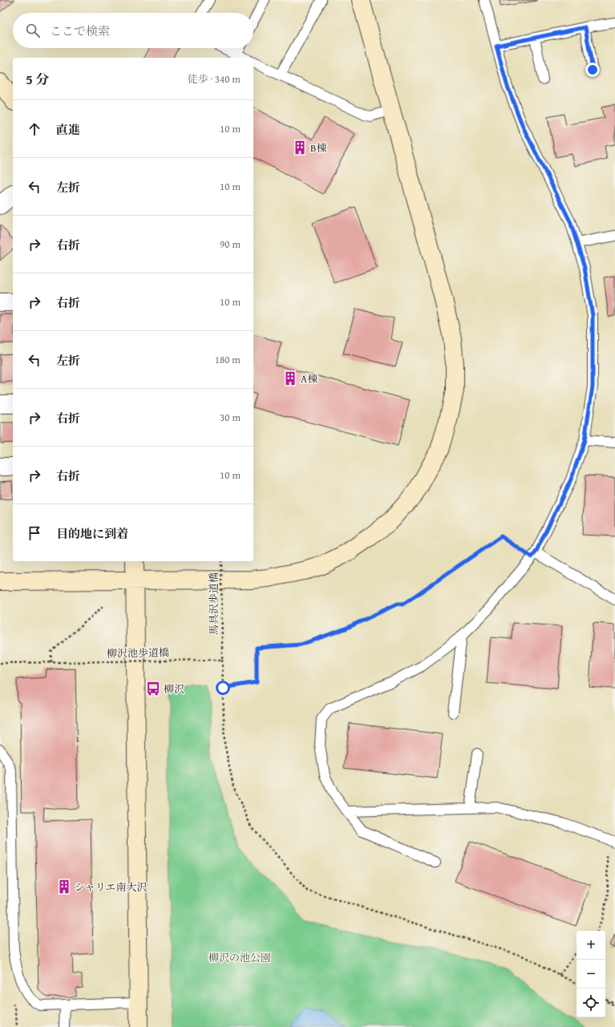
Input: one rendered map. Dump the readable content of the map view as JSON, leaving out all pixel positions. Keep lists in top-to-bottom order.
{
  "streets": {
    "path": ["馬具沢歩道橋", "柳沢池歩道橋"]
  },
  "crossings": [
    ["馬具沢歩道橋", "柳沢池歩道橋"]
  ],
  "parks": ["柳沢の池公園"],
  "places": {
    "building": ["B棟", "A棟", "シャリエ南大沢"],
    "bus stop": ["柳沢"]
  },
  "page": {
    "search": "ここで検索",
    "heading": ["5 分", "徒歩 · 340 m"],
    "list": [
      ["直進", "10 m"],
      ["左折", "10 m"],
      ["右折", "90 m"],
      ["右折", "10 m"],
      ["左折", "180 m"],
      ["右折", "30 m"],
      ["右折", "10 m"],
      "目的地に到着"
    ],
    "map_buttons": ["+", "−"]
  }
}
